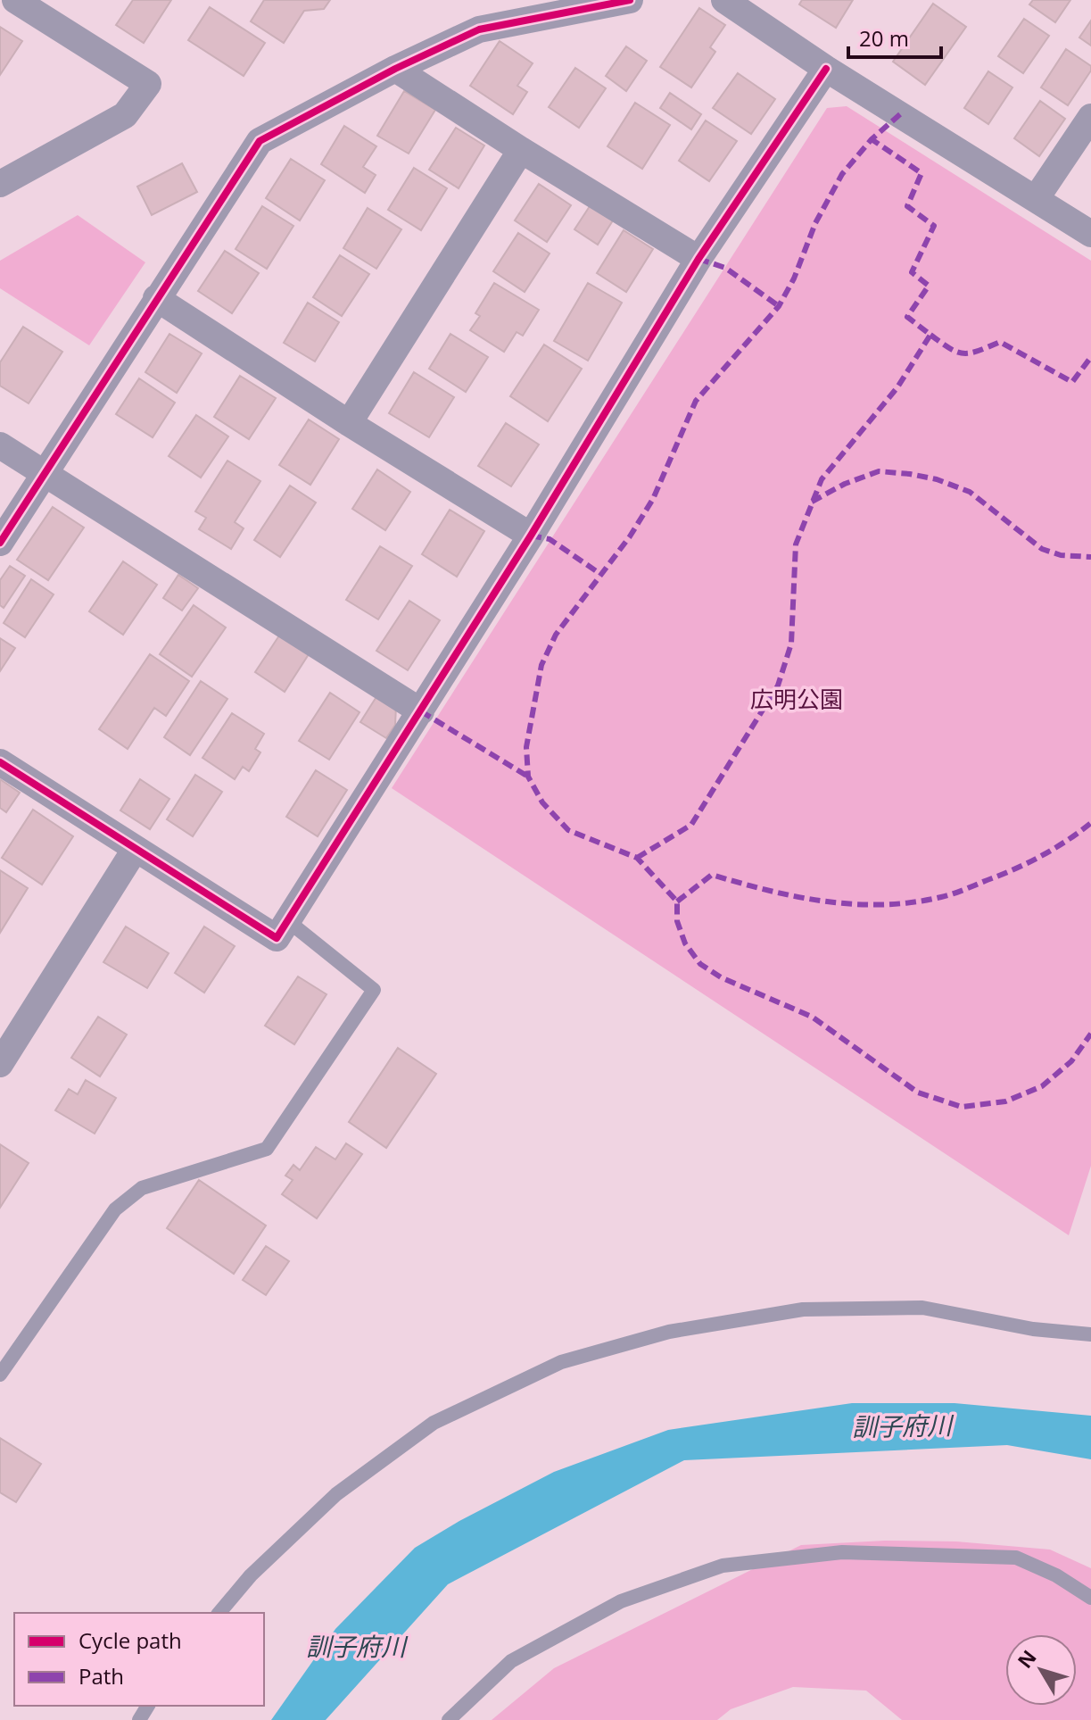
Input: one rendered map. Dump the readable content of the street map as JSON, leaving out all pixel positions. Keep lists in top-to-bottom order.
{
  "water": ["訓子府川"],
  "parks": ["広明公園"],
  "legend": ["Cycle path", "Path"],
  "scale_bar": "20 m",
  "north": "top left"
}
